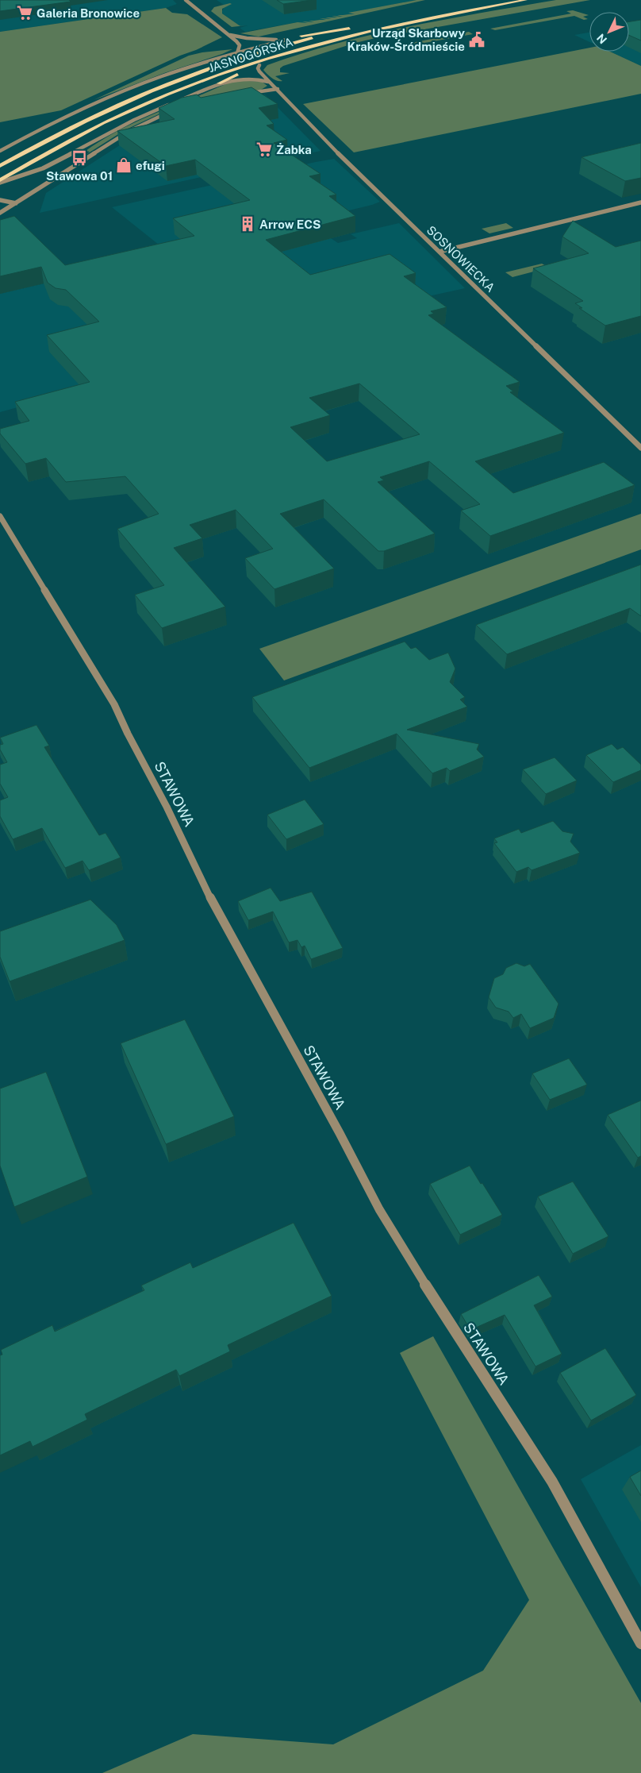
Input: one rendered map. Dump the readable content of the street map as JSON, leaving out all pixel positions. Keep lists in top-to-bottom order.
{
  "streets": {
    "main road": ["JASNOGÓRSKA"],
    "street": ["SOSNOWIECKA", "STAWOWA"]
  },
  "crossings": [
    ["JASNOGÓRSKA", "SOSNOWIECKA"]
  ],
  "places": {
    "supermarket": ["Galeria Bronowice", "Żabka"],
    "public building": ["Urząd Skarbowy Kraków-Śródmieście"],
    "bus stop": ["Stawowa 01"],
    "shop": ["efugi"],
    "building": ["Arrow ECS"]
  },
  "north": "bottom left"
}
